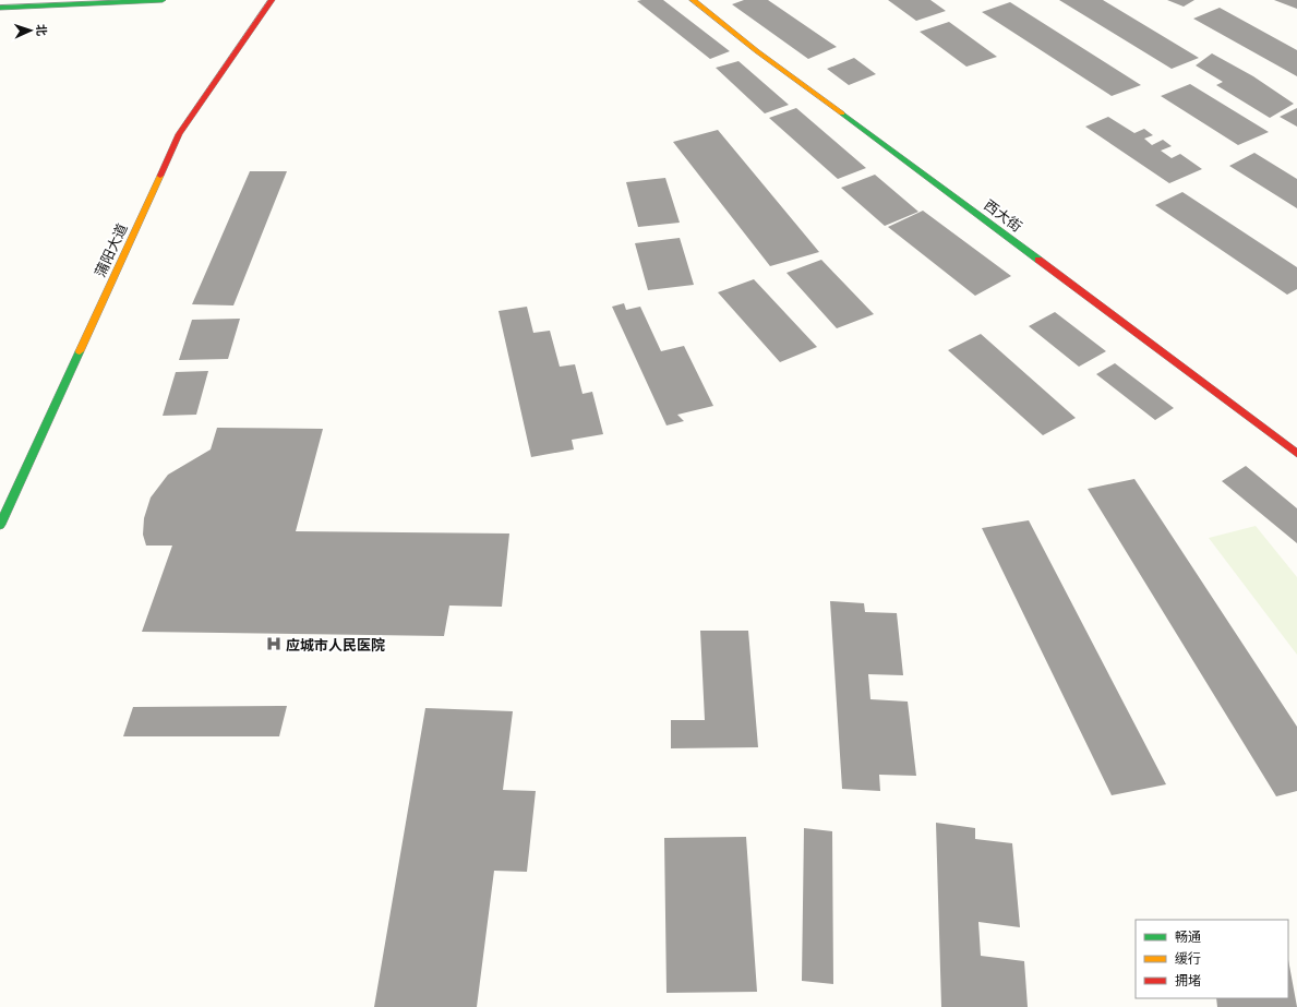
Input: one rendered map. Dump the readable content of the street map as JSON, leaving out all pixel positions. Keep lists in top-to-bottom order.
{
  "streets": {
    "street": ["西大街", "蒲阳大道"]
  },
  "places": {
    "hospital": ["应城市人民医院"]
  },
  "legend": ["畅通", "缓行", "拥堵"],
  "north": "right"
}
